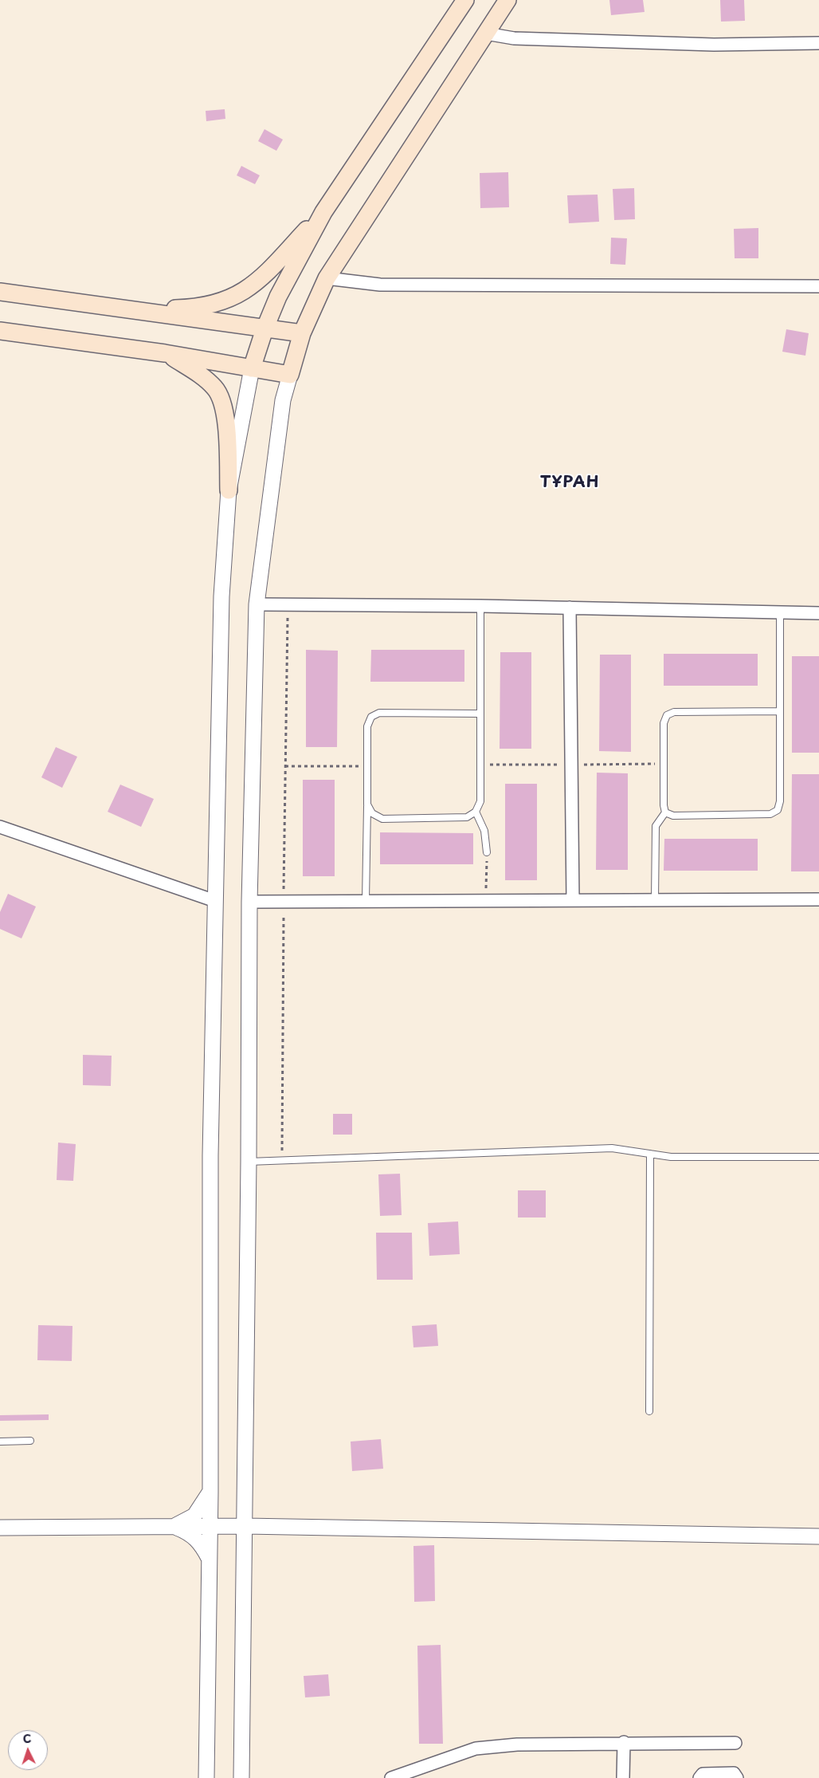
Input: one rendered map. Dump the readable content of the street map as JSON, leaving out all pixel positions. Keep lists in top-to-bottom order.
{
  "districts": ["ТҰРАН"],
  "north": "top"
}
